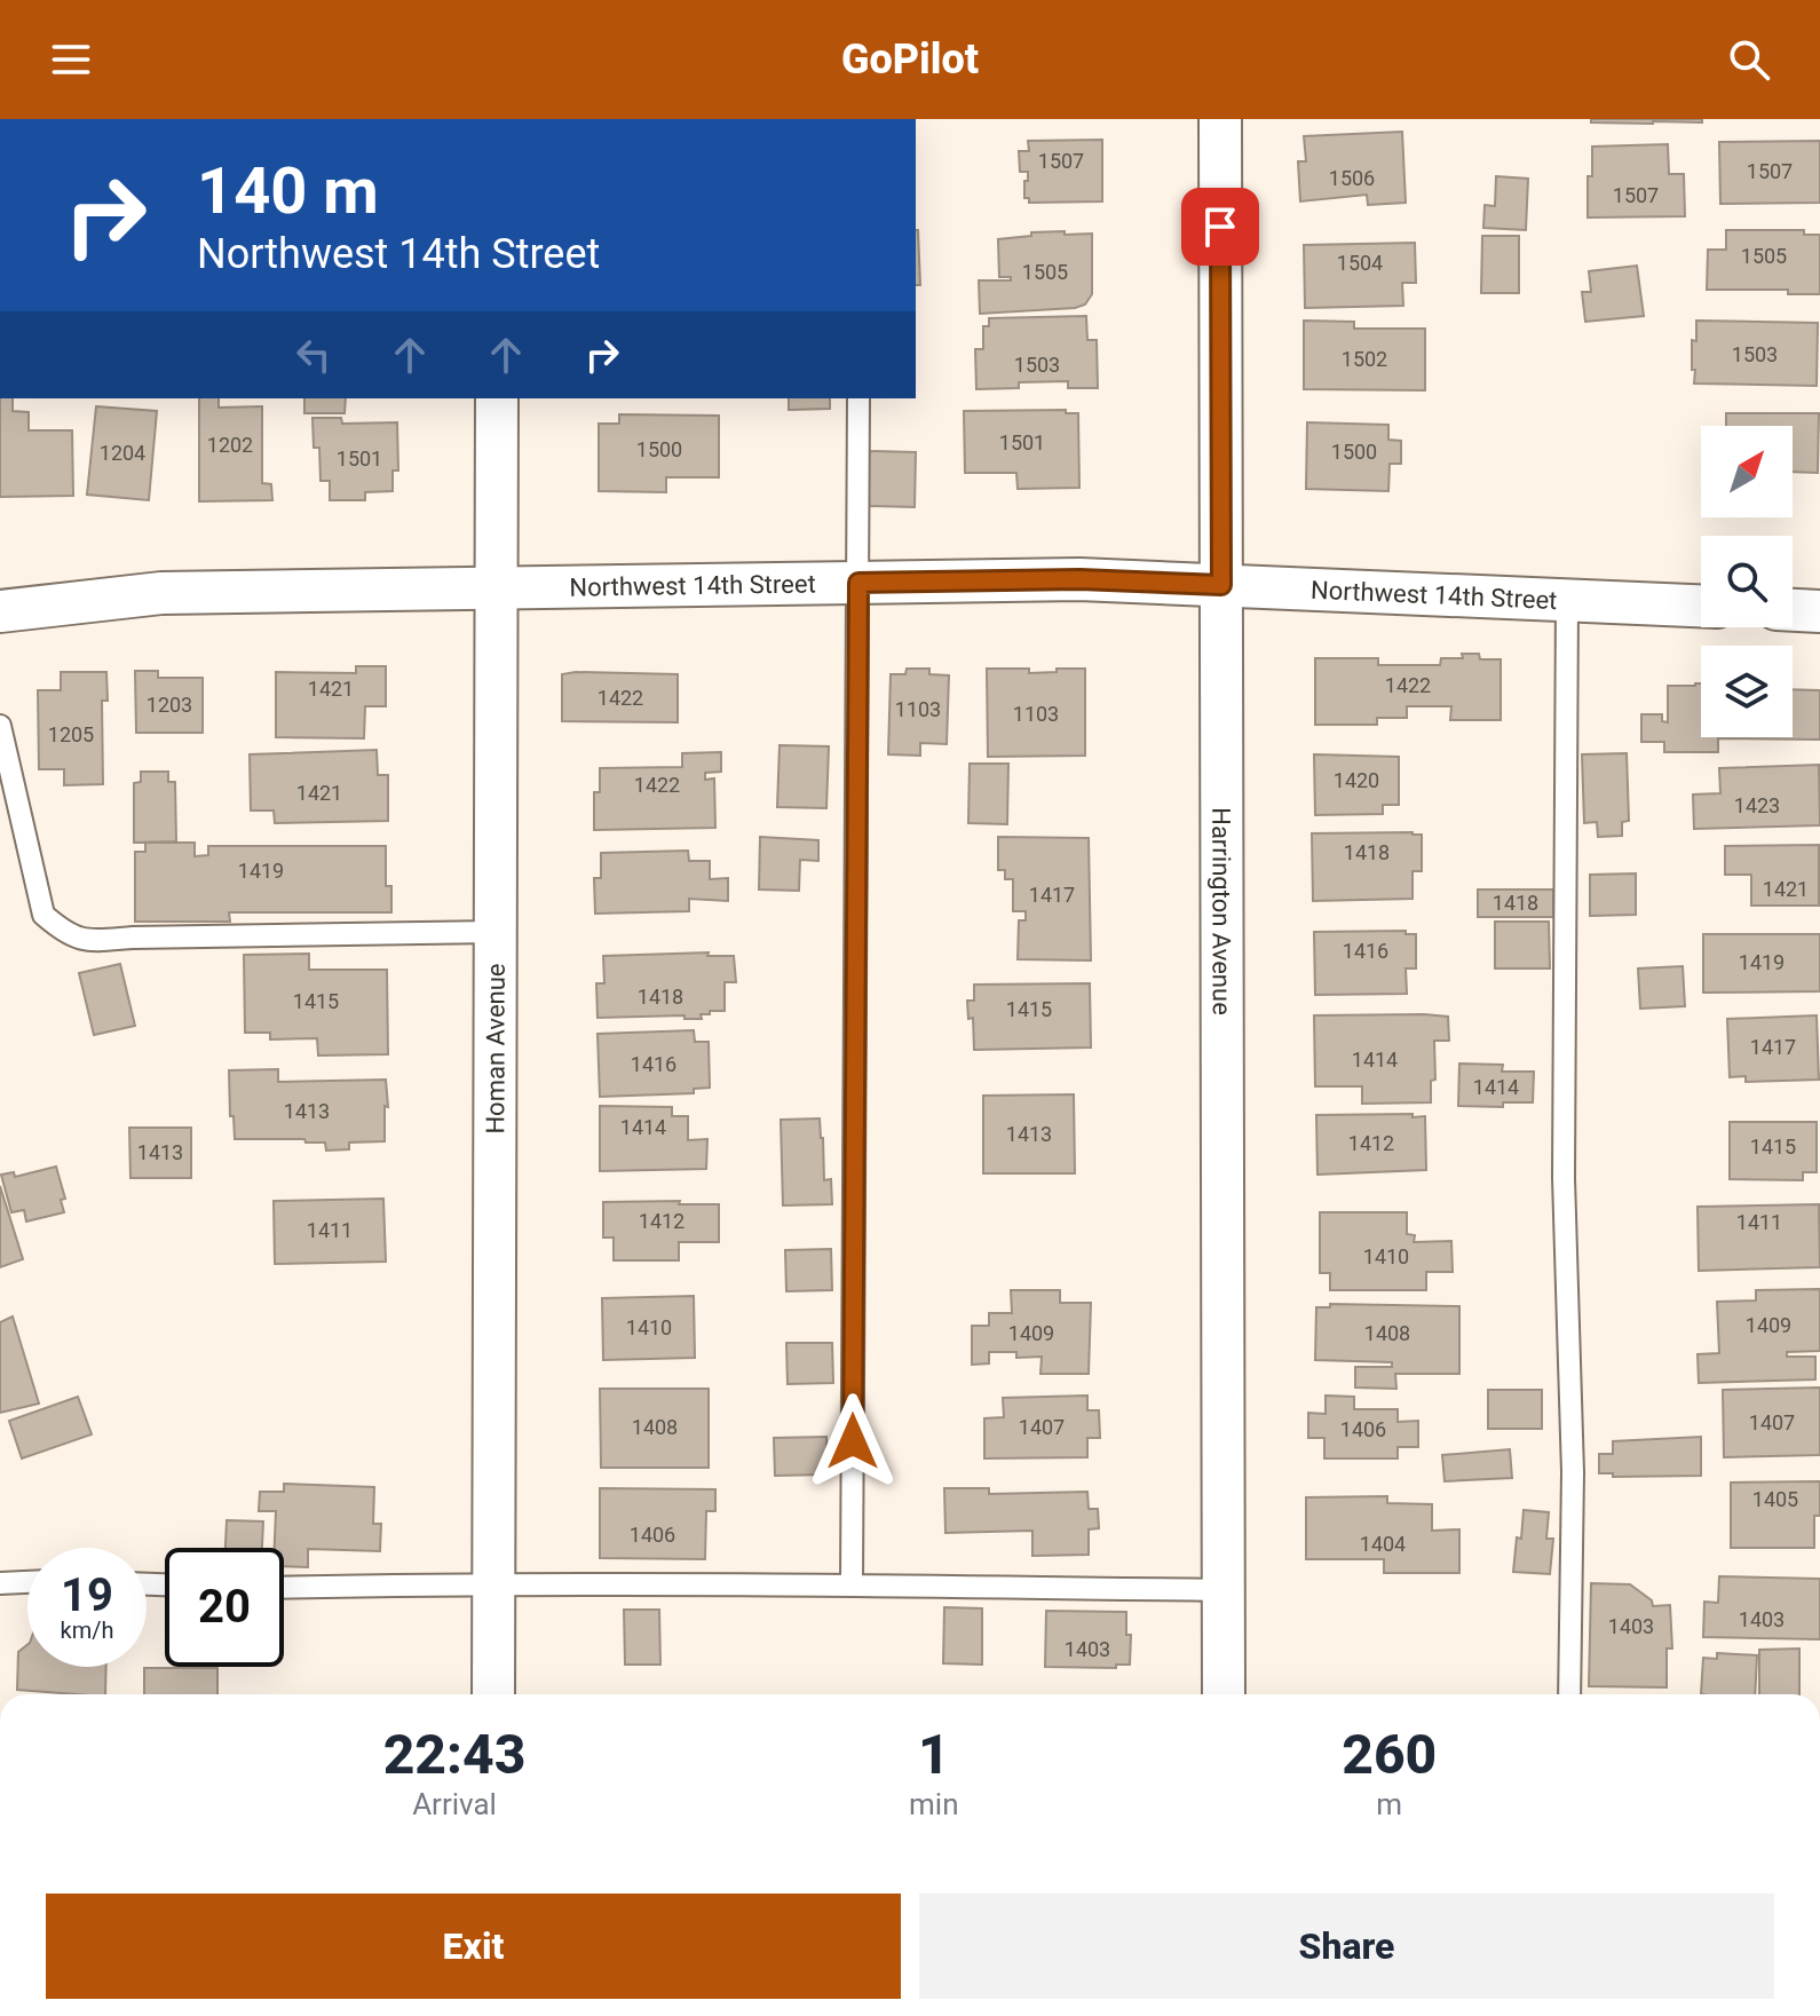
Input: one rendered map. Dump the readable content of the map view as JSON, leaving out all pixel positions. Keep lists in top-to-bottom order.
{
  "streets": {
    "street": ["Northwest 14th Street", "Harrington Avenue", "Homan Avenue"]
  },
  "crossings": [
    ["Northwest 14th Street", "Harrington Avenue"],
    ["Northwest 14th Street", "Homan Avenue"]
  ],
  "house_numbers": [
    "1507",
    "1507",
    "1506",
    "1507",
    "1505",
    "1504",
    "1505",
    "1503",
    "1502",
    "1503",
    "1501",
    "1202",
    "1500",
    "1500",
    "1204",
    "1501",
    "1422",
    "1421",
    "1422",
    "1203",
    "1103",
    "1103",
    "1205",
    "1420",
    "1422",
    "1421",
    "1423",
    "1418",
    "1419",
    "1421",
    "1417",
    "1418",
    "1416",
    "1419",
    "1418",
    "1415",
    "1415",
    "1417",
    "1414",
    "1416",
    "1414",
    "1413",
    "1414",
    "1413",
    "1412",
    "1415",
    "1413",
    "1412",
    "1411",
    "1411",
    "1410",
    "1409",
    "1410",
    "1409",
    "1408",
    "1407",
    "1408",
    "1407",
    "1406",
    "1405",
    "1406",
    "1404",
    "1403",
    "1403",
    "1403"
  ],
  "north": "top right",
  "page": {
    "header": "GoPilot",
    "turn": ["140 m", "Northwest 14th Street"],
    "speed": "19 km/h",
    "limit": "20",
    "eta": [
      "22:43",
      "Arrival",
      "1",
      "min",
      "260",
      "m"
    ],
    "buttons": ["Exit", "Share"]
  }
}
